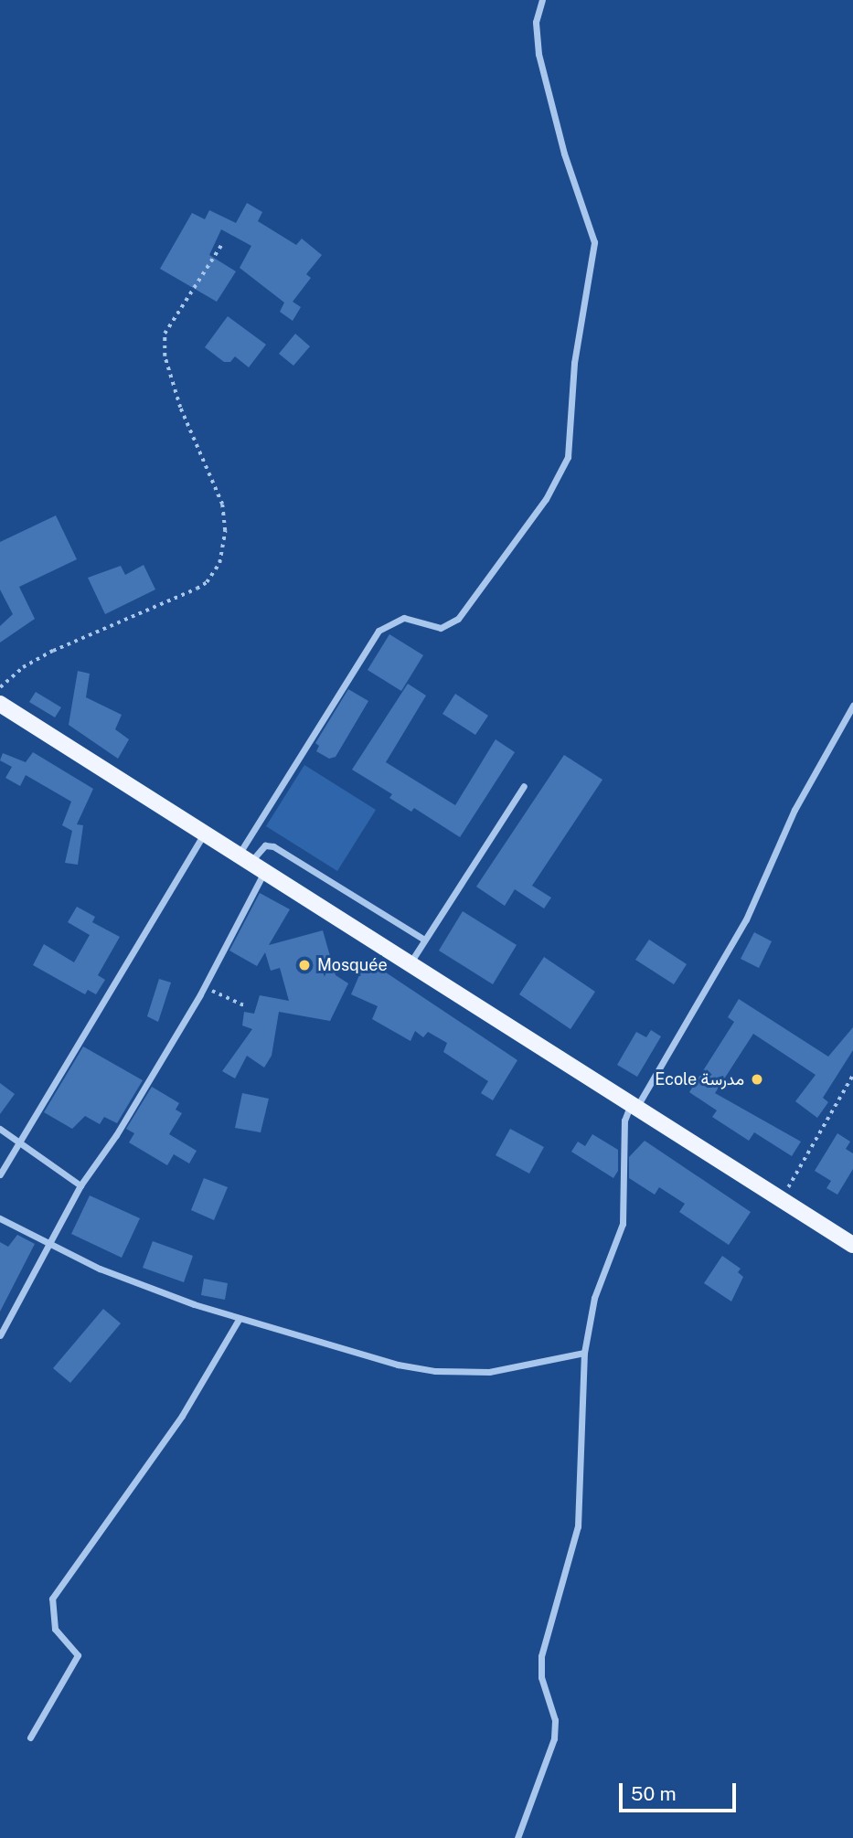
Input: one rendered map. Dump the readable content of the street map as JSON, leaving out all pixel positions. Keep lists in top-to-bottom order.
{
  "places": ["Mosquée", "Ecole مدرسة"],
  "scale_bar": "50 m"
}
